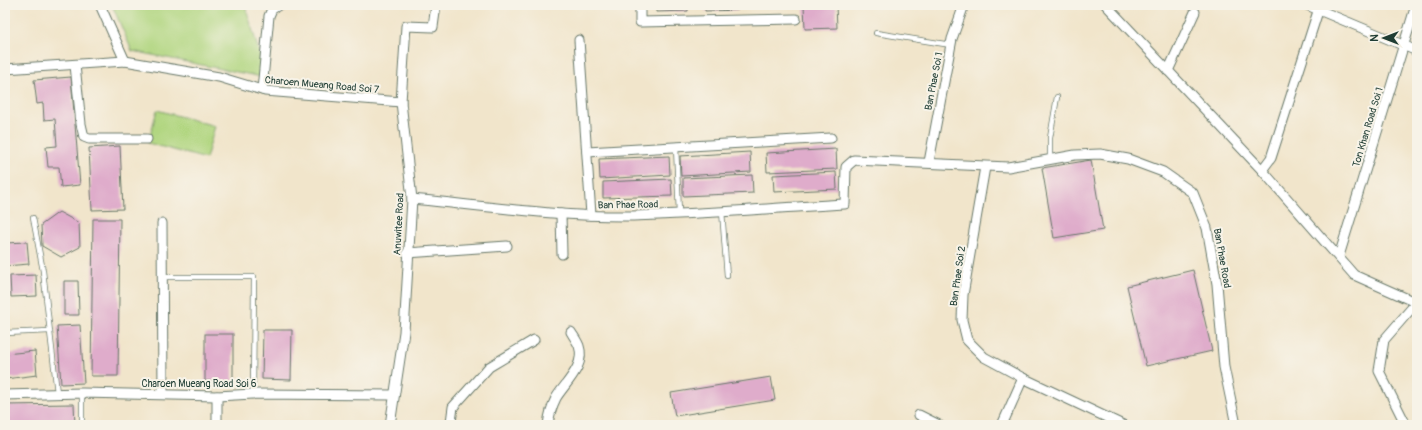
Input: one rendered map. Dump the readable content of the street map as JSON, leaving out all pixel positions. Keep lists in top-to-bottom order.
{
  "streets": {
    "street": [
      "Ban Phae Soi 1",
      "Charoen Mueang Road Soi 7",
      "Ton Khan Road Soi 1",
      "Ban Phae Road",
      "Anuwitee Road",
      "Ban Phae Soi 2",
      "Charoen Mueang Road Soi 6"
    ]
  },
  "crossings": [
    ["Ban Phae Soi 1", "Ban Phae Road"],
    ["Charoen Mueang Road Soi 7", "Anuwitee Road"],
    ["Ban Phae Road", "Anuwitee Road"],
    ["Ban Phae Road", "Ban Phae Soi 2"],
    ["Anuwitee Road", "Charoen Mueang Road Soi 6"]
  ],
  "north": "left"
}
